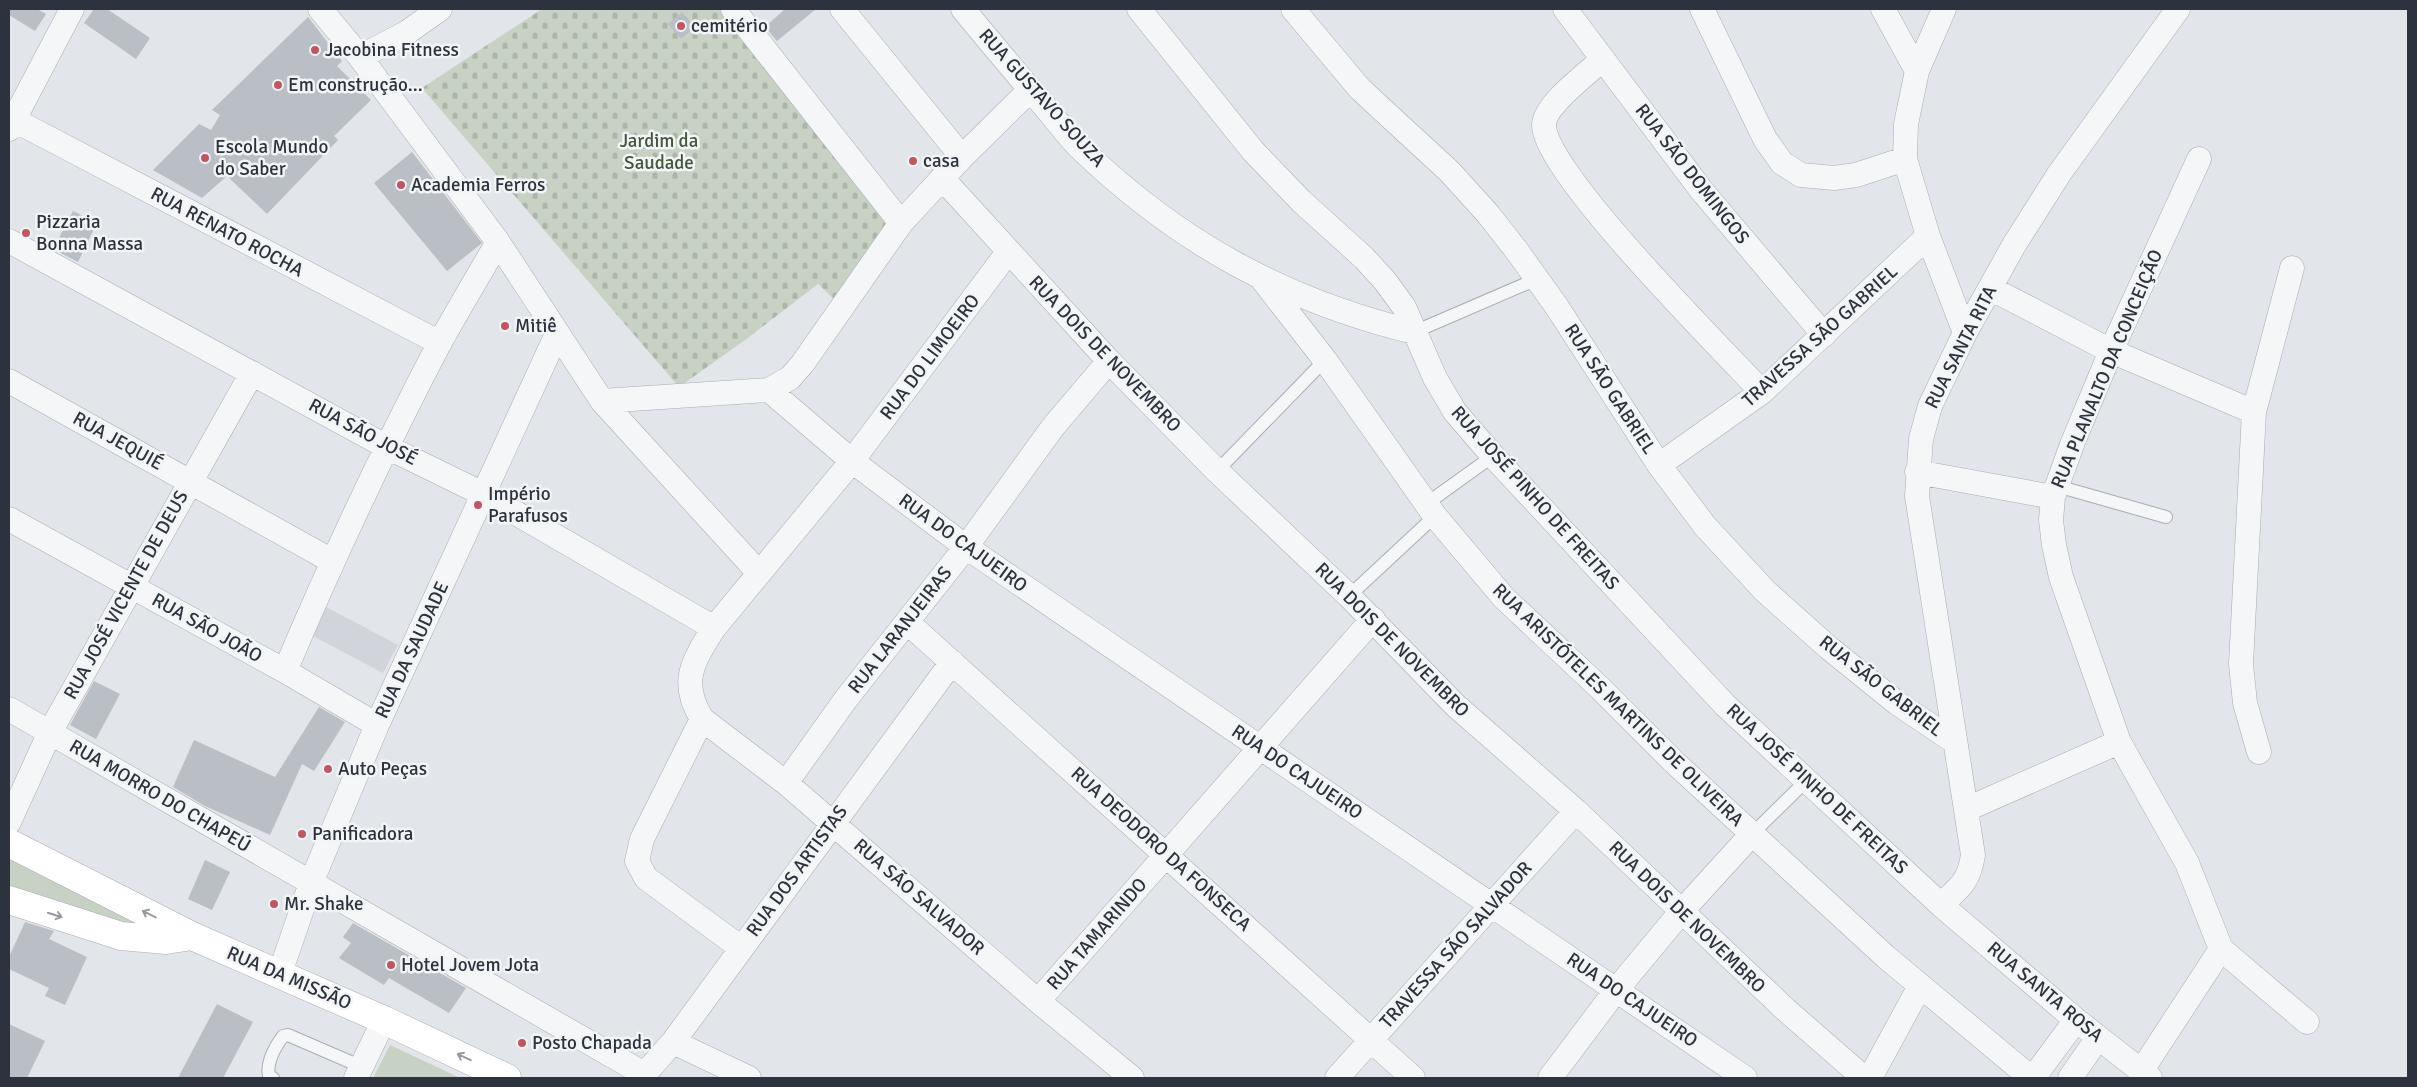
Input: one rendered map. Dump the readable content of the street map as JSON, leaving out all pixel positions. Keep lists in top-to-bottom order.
{
  "streets": {
    "street": [
      "RUA GUSTAVO SOUZA",
      "RUA SÃO DOMINGOS",
      "RUA RENATO ROCHA",
      "TRAVESSA SÃO GABRIEL",
      "RUA SANTA RITA",
      "RUA DOIS DE NOVEMBRO",
      "RUA DO LIMOEIRO",
      "RUA PLANALTO DA CONCEIÇÃO",
      "RUA SÃO GABRIEL",
      "RUA SÃO JOSÉ",
      "RUA JEQUIÉ",
      "RUA JOSÉ PINHO DE FREITAS",
      "RUA DO CAJUEIRO",
      "RUA JOSÉ VICENTE DE DEUS",
      "RUA SÃO JOÃO",
      "RUA LARANJEIRAS",
      "RUA DA SAUDADE",
      "RUA ARISTÓTELES MARTINS DE OLIVEIRA",
      "RUA MORRO DO CHAPEÚ",
      "RUA DEODORO DA FONSECA",
      "RUA DOS ARTISTAS",
      "RUA SÃO SALVADOR",
      "RUA TAMARINDO",
      "TRAVESSA SÃO SALVADOR",
      "RUA DA MISSÃO",
      "RUA SANTA ROSA"
    ]
  },
  "crossings": [
    ["RUA GUSTAVO SOUZA", "RUA JOSÉ PINHO DE FREITAS"],
    ["RUA GUSTAVO SOUZA", "RUA ARISTÓTELES MARTINS DE OLIVEIRA"],
    ["RUA SÃO DOMINGOS", "TRAVESSA SÃO GABRIEL"],
    ["TRAVESSA SÃO GABRIEL", "RUA SÃO GABRIEL"],
    ["RUA SANTA RITA", "RUA SÃO GABRIEL"],
    ["RUA SANTA RITA", "RUA JOSÉ PINHO DE FREITAS"],
    ["RUA SANTA RITA", "RUA SANTA ROSA"],
    ["RUA DOIS DE NOVEMBRO", "RUA DO LIMOEIRO"],
    ["RUA DOIS DE NOVEMBRO", "RUA LARANJEIRAS"],
    ["RUA DOIS DE NOVEMBRO", "RUA TAMARINDO"],
    ["RUA DOIS DE NOVEMBRO", "TRAVESSA SÃO SALVADOR"],
    ["RUA DO LIMOEIRO", "RUA DO CAJUEIRO"],
    ["RUA SÃO JOSÉ", "RUA JOSÉ VICENTE DE DEUS"],
    ["RUA SÃO JOSÉ", "RUA DA SAUDADE"],
    ["RUA JEQUIÉ", "RUA JOSÉ VICENTE DE DEUS"],
    ["RUA JOSÉ PINHO DE FREITAS", "RUA SANTA ROSA"],
    ["RUA DO CAJUEIRO", "RUA LARANJEIRAS"],
    ["RUA DO CAJUEIRO", "RUA TAMARINDO"],
    ["RUA DO CAJUEIRO", "TRAVESSA SÃO SALVADOR"],
    ["RUA JOSÉ VICENTE DE DEUS", "RUA SÃO JOÃO"],
    ["RUA JOSÉ VICENTE DE DEUS", "RUA MORRO DO CHAPEÚ"],
    ["RUA SÃO JOÃO", "RUA DA SAUDADE"],
    ["RUA LARANJEIRAS", "RUA DEODORO DA FONSECA"],
    ["RUA LARANJEIRAS", "RUA SÃO SALVADOR"],
    ["RUA DA SAUDADE", "RUA MORRO DO CHAPEÚ"],
    ["RUA DA SAUDADE", "RUA DA MISSÃO"],
    ["RUA MORRO DO CHAPEÚ", "RUA DOS ARTISTAS"],
    ["RUA DEODORO DA FONSECA", "RUA DOS ARTISTAS"],
    ["RUA DEODORO DA FONSECA", "RUA TAMARINDO"],
    ["RUA DEODORO DA FONSECA", "TRAVESSA SÃO SALVADOR"],
    ["RUA DOS ARTISTAS", "RUA SÃO SALVADOR"],
    ["RUA SÃO SALVADOR", "RUA TAMARINDO"]
  ],
  "parks": ["Jardim da Saudade"],
  "places": [
    "cemitério",
    "Jacobina Fitness",
    "Em construção...",
    "Escola Mundo do Saber",
    "casa",
    "Academia Ferros",
    "Pizzaria Bonna Massa",
    "Mitiê",
    "Império Parafusos",
    "Auto Peças",
    "Panificadora",
    "Mr. Shake",
    "Hotel Jovem Jota",
    "Posto Chapada"
  ]
}
